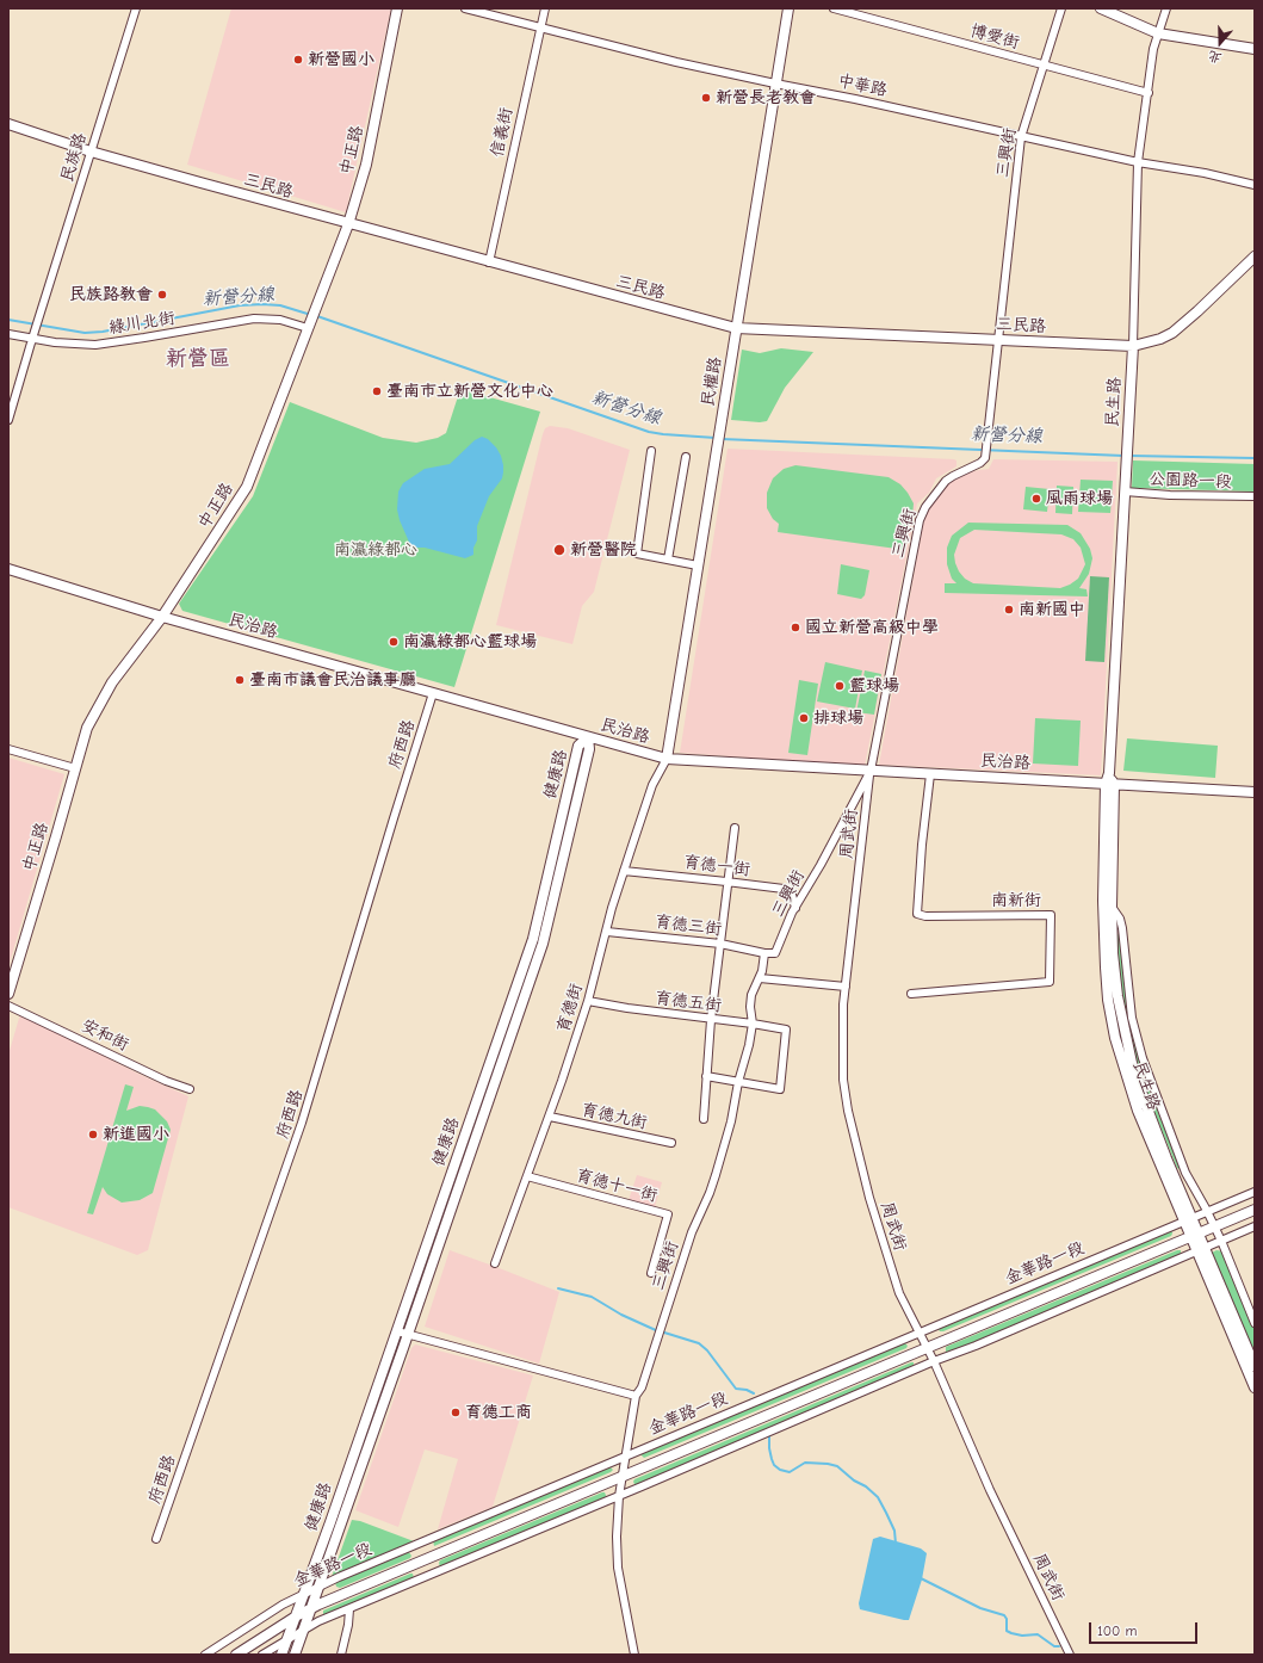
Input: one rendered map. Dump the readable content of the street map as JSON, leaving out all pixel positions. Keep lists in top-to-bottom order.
{
  "streets": {
    "street": [
      "博愛街",
      "中華路",
      "信義街",
      "中正路",
      "三興街",
      "民族路",
      "三民路",
      "綠川北街",
      "民權路",
      "民生路",
      "公園路一段",
      "民治路",
      "府西路",
      "健康路",
      "周武街",
      "育德一街",
      "南新街",
      "育德三街",
      "育德五街",
      "育德街",
      "安和街",
      "育德九街",
      "育德十一街",
      "金華路一段"
    ]
  },
  "crossings": [
    ["博愛街", "三興街"],
    ["博愛街", "民生路"],
    ["中華路", "信義街"],
    ["中華路", "三興街"],
    ["中華路", "民權路"],
    ["中華路", "民生路"],
    ["信義街", "三民路"],
    ["中正路", "三民路"],
    ["中正路", "綠川北街"],
    ["中正路", "民治路"],
    ["三興街", "三民路"],
    ["三興街", "民治路"],
    ["三興街", "周武街"],
    ["三興街", "育德一街"],
    ["三興街", "育德三街"],
    ["三興街", "育德五街"],
    ["三興街", "金華路一段"],
    ["民族路", "三民路"],
    ["民族路", "綠川北街"],
    ["三民路", "民權路"],
    ["三民路", "民生路"],
    ["民權路", "民治路"],
    ["民權路", "育德街"],
    ["民生路", "公園路一段"],
    ["民生路", "民治路"],
    ["民生路", "金華路一段"],
    ["民治路", "府西路"],
    ["民治路", "健康路"],
    ["民治路", "周武街"],
    ["民治路", "南新街"],
    ["民治路", "育德街"],
    ["健康路", "金華路一段"],
    ["周武街", "金華路一段"],
    ["育德一街", "育德街"],
    ["育德三街", "育德街"],
    ["育德五街", "育德街"],
    ["育德街", "育德九街"],
    ["育德街", "育德十一街"]
  ],
  "districts": ["新營區"],
  "water": ["新營分線"],
  "parks": ["南瀛綠都心"],
  "places": [
    "新營國小",
    "新營長老教會",
    "民族路教會",
    "臺南市立新營文化中心",
    "風雨球場",
    "新營醫院",
    "南新國中",
    "國立新營高級中學",
    "南瀛綠都心籃球場",
    "臺南市議會民治議事廳",
    "籃球場",
    "排球場",
    "新進國小",
    "育德工商"
  ],
  "scale_bar": "100 m",
  "north": "bottom"
}
